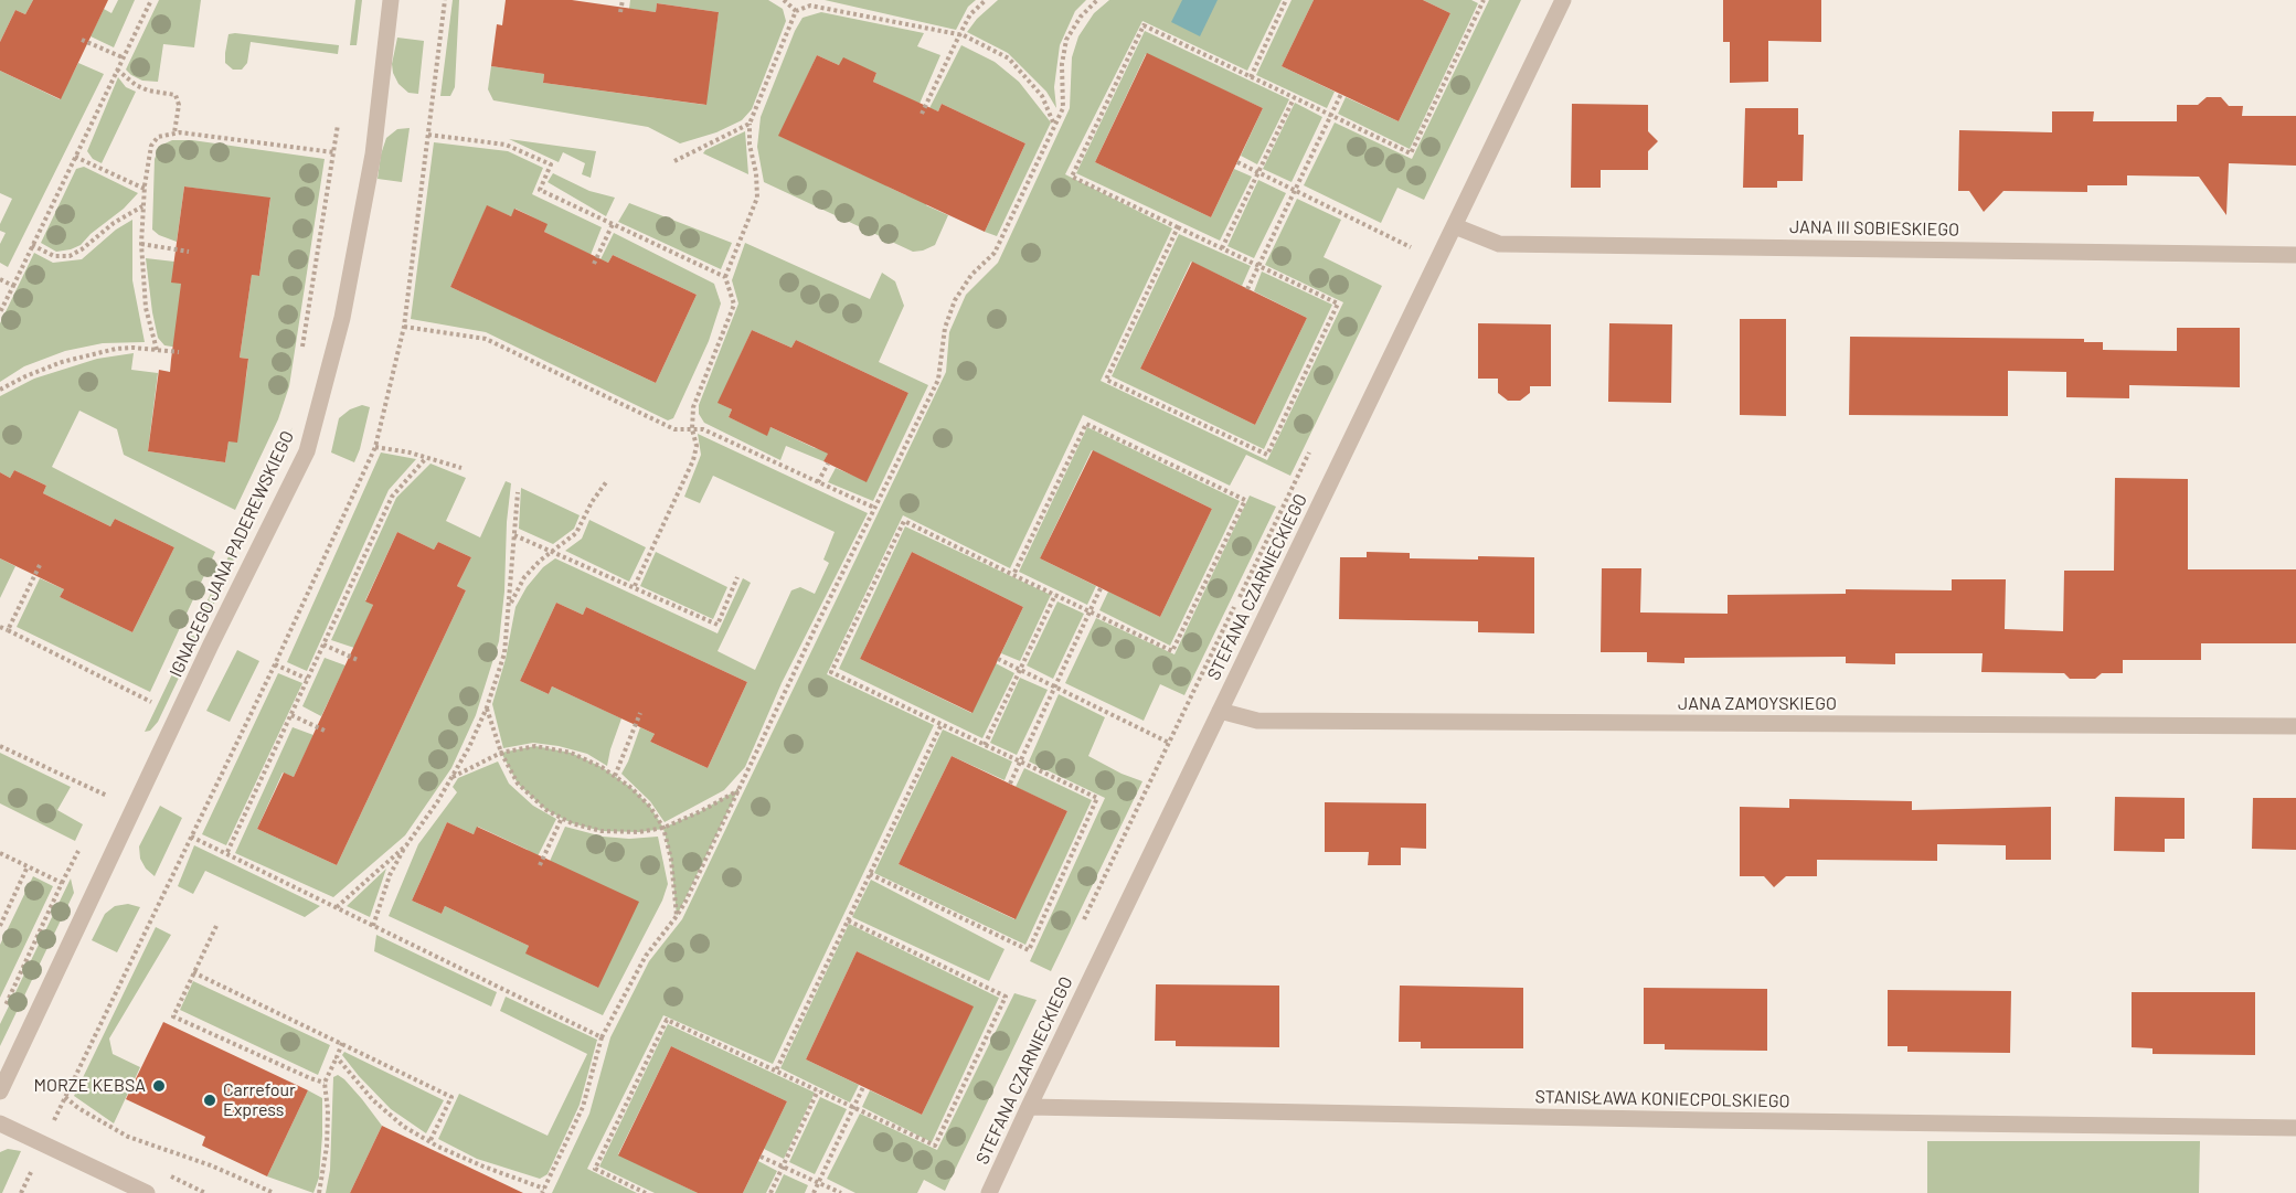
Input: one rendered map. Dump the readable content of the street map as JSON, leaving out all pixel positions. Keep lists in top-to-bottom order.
{
  "streets": {
    "street": [
      "JANA III SOBIESKIEGO",
      "IGNACEGO JANA PADEREWSKIEGO",
      "STEFANA CZARNIECKIEGO",
      "JANA ZAMOYSKIEGO",
      "STANISŁAWA KONIECPOLSKIEGO"
    ]
  },
  "crossings": [
    ["JANA III SOBIESKIEGO", "STEFANA CZARNIECKIEGO"],
    ["STEFANA CZARNIECKIEGO", "JANA ZAMOYSKIEGO"],
    ["STEFANA CZARNIECKIEGO", "STANISŁAWA KONIECPOLSKIEGO"]
  ],
  "places": ["MORZE KEBSA", "Carrefour Express"]
}
